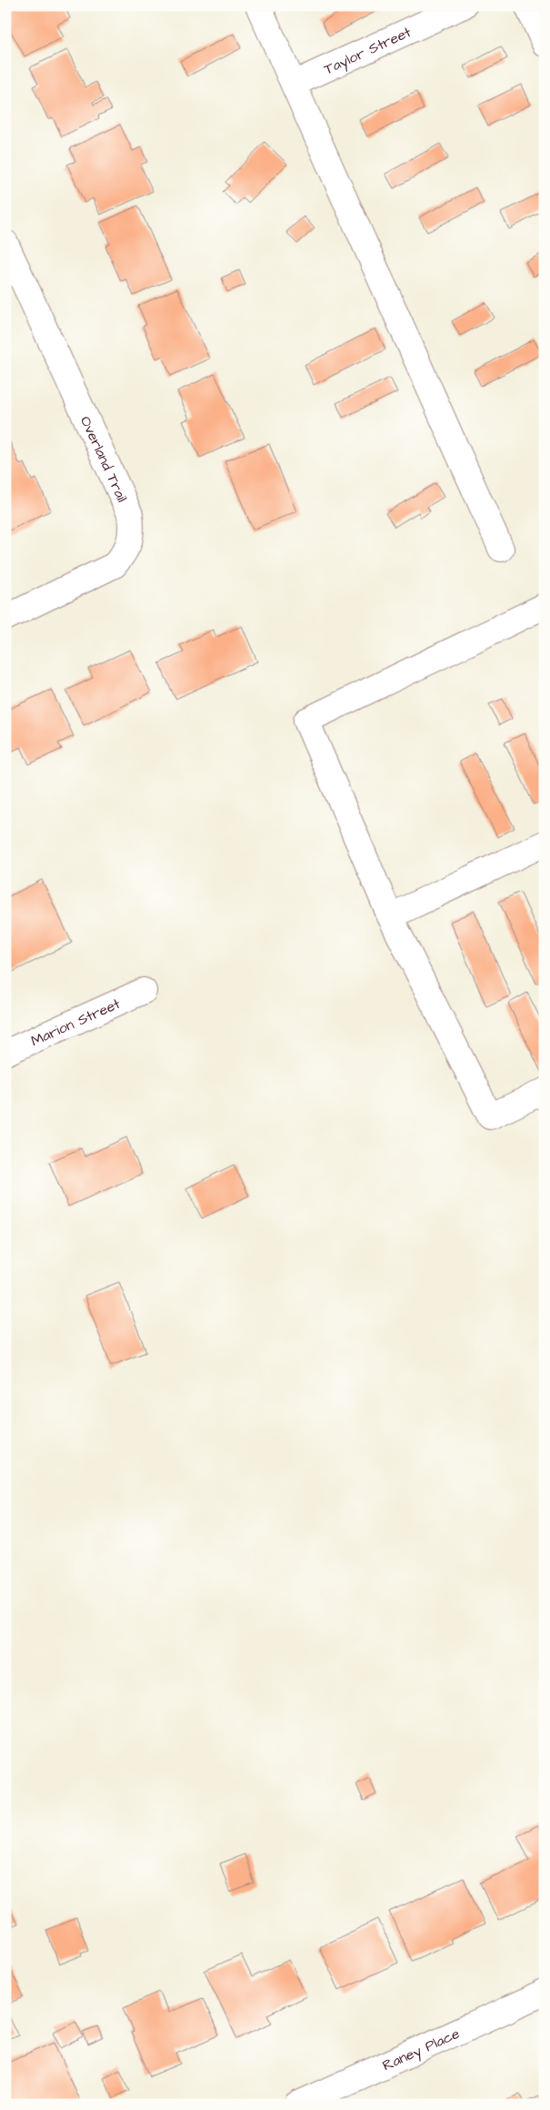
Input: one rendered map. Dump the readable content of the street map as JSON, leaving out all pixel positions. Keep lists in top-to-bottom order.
{
  "streets": {
    "street": [
      "Taylor Street",
      "Overland Trail",
      "Marion Street",
      "Raney Place"
    ]
  }
}
